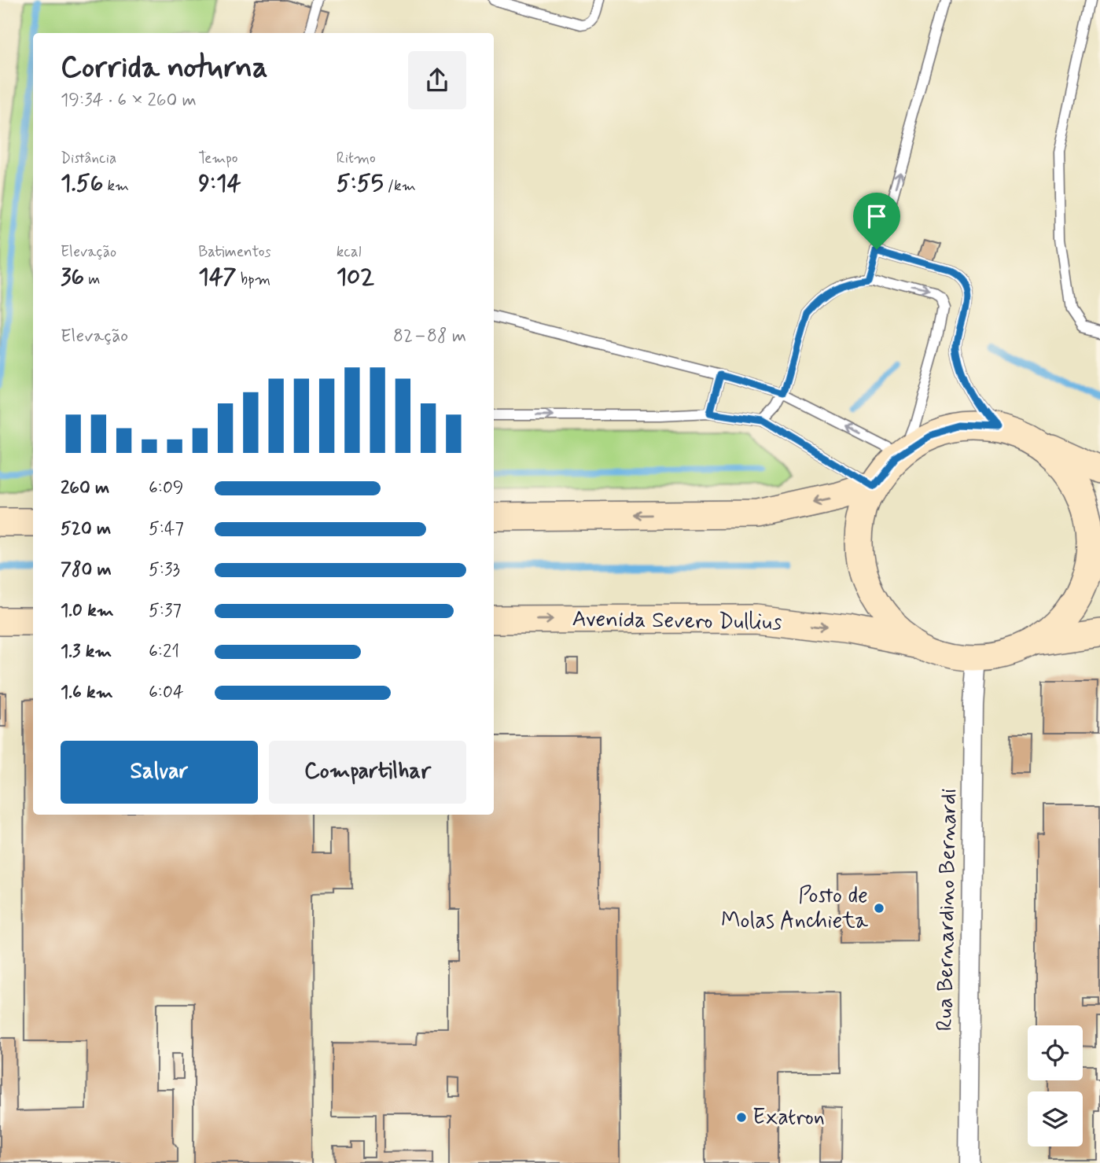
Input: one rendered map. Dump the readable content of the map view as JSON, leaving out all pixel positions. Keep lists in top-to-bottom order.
{
  "streets": {
    "main road": ["Avenida Severo Dullius"],
    "street": ["Rua Bernardino Bernardi"]
  },
  "places": ["Posto de Molas Anchieta", "Exatron"],
  "page": {
    "heading": ["Corrida noturna", "19:34 · 6 × 260 m"],
    "stats": [
      ["Distância", "1.56 km"],
      ["Tempo", "9:14"],
      ["Ritmo", "5:55 /km"],
      ["Elevação", "36 m"],
      ["Batimentos", "147 bpm"],
      ["kcal", "102"]
    ],
    "chart": ["Elevação", "82–88 m"],
    "list": [
      {
        "name": "260 m",
        "note": "6:09"
      },
      {
        "name": "520 m",
        "note": "5:47"
      },
      {
        "name": "780 m",
        "note": "5:33"
      },
      {
        "name": "1.0 km",
        "note": "5:37"
      },
      {
        "name": "1.3 km",
        "note": "6:21"
      },
      {
        "name": "1.6 km",
        "note": "6:04"
      }
    ],
    "buttons": ["Salvar", "Compartilhar"]
  }
}
